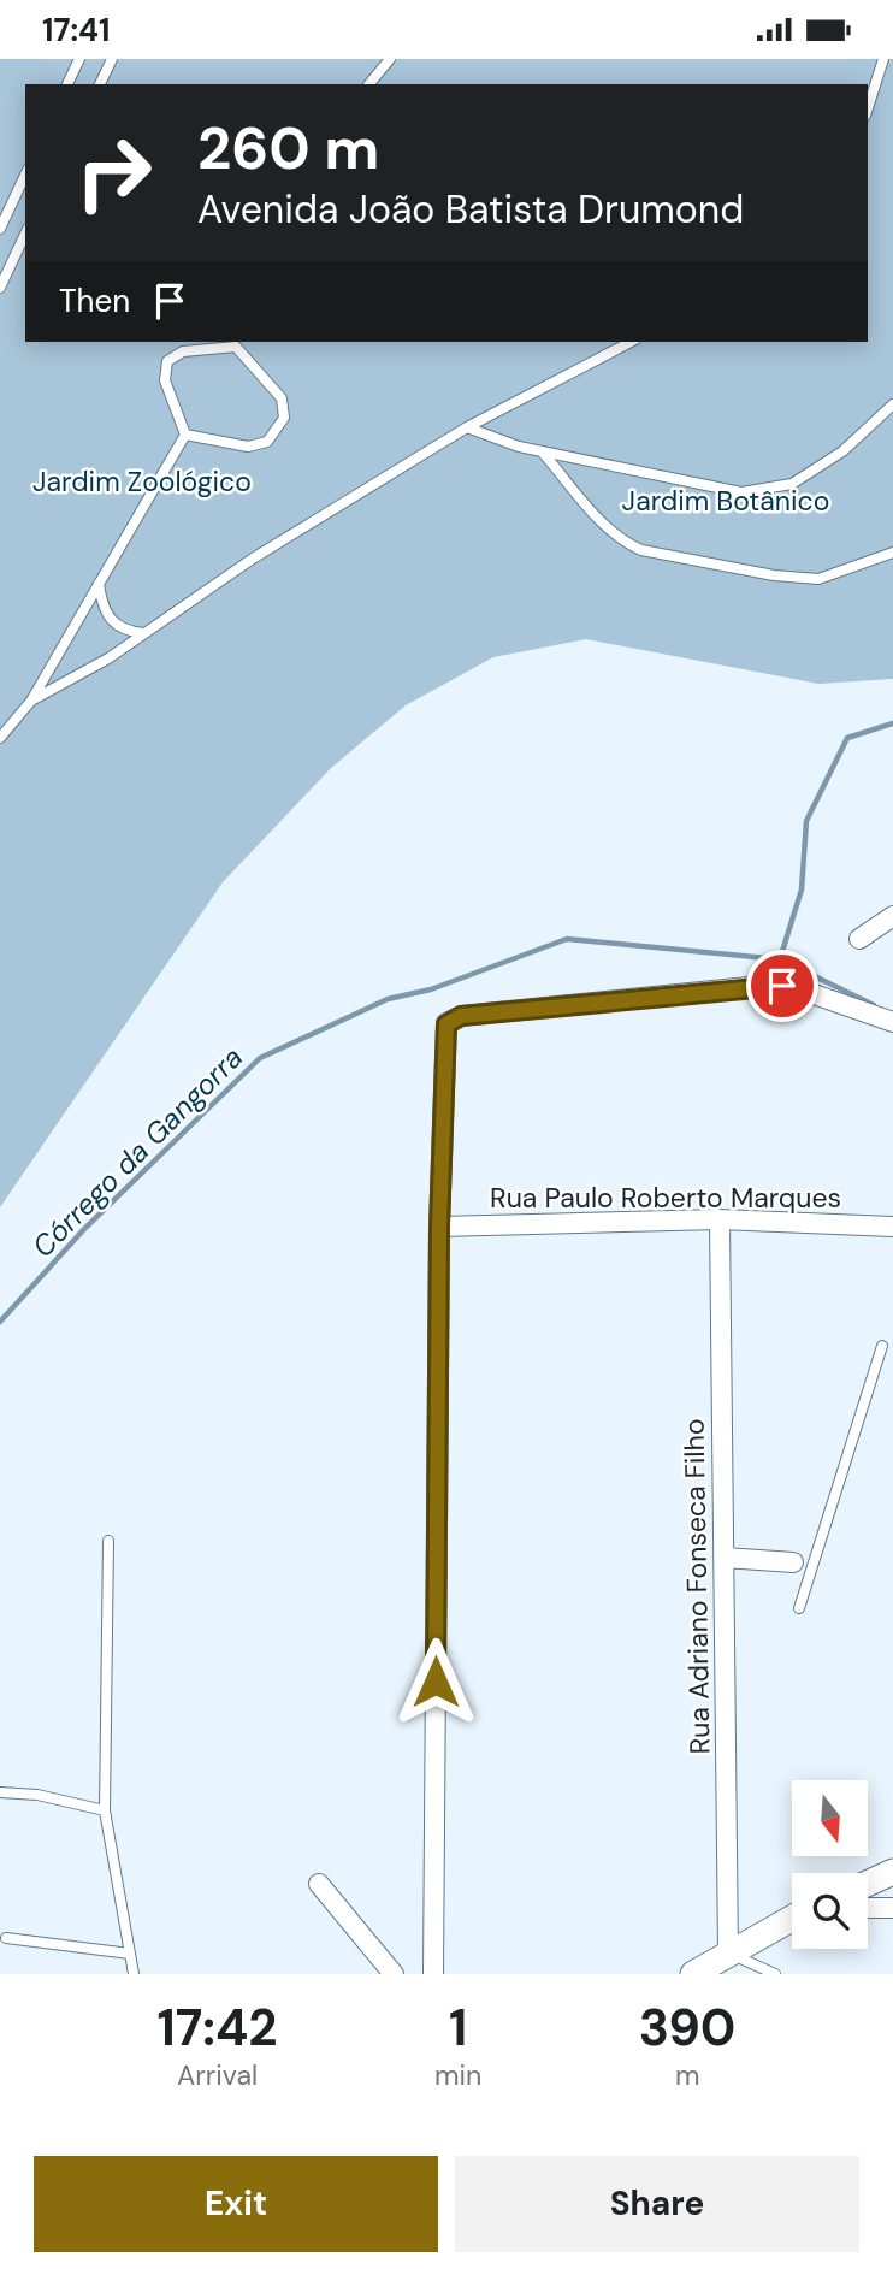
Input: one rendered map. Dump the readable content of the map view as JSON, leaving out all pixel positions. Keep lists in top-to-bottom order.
{
  "streets": {
    "street": ["Rua Paulo Roberto Marques", "Rua Adriano Fonseca Filho"]
  },
  "crossings": [
    ["Rua Paulo Roberto Marques", "Rua Adriano Fonseca Filho"]
  ],
  "water": ["Córrego da Gangorra"],
  "parks": ["Jardim Zoológico", "Jardim Botânico"],
  "north": "bottom",
  "page": {
    "status": "17:41",
    "turn": ["260 m", "Avenida João Batista Drumond"],
    "then": "Then",
    "eta": [
      "17:42",
      "Arrival",
      "1",
      "min",
      "390",
      "m"
    ],
    "buttons": ["Exit", "Share"]
  }
}
